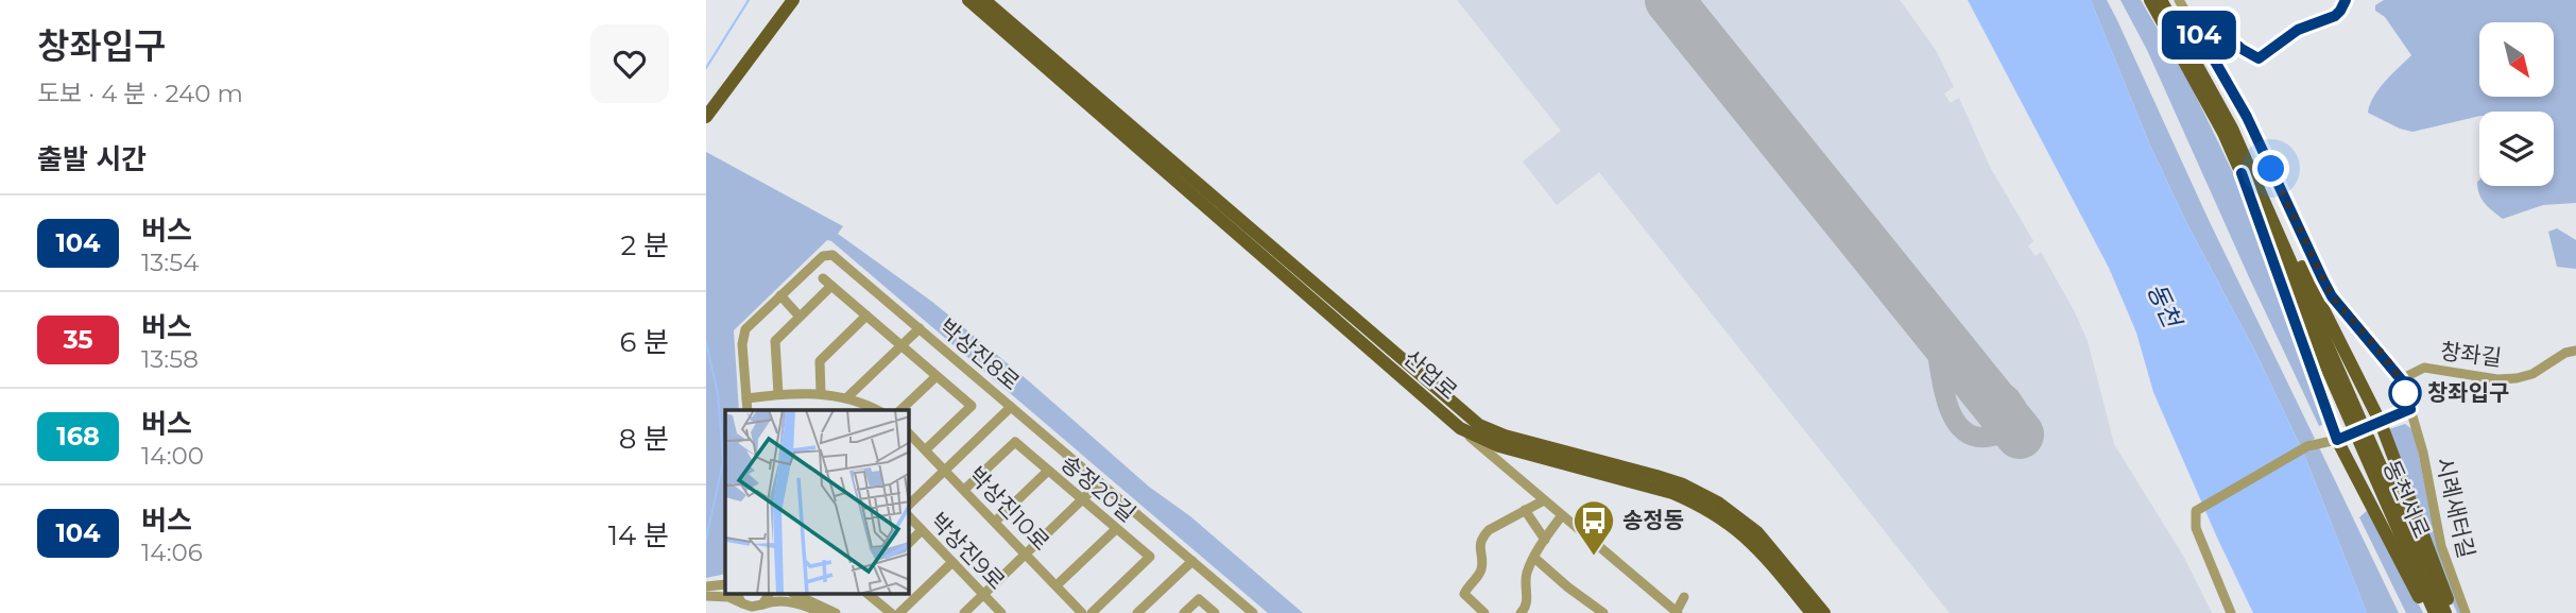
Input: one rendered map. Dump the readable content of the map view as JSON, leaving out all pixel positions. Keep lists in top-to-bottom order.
{
  "streets": {
    "main road": ["산업로", "동천서로"],
    "street": [
      "박상진8로",
      "창좌길",
      "송정20길",
      "시례새터길",
      "박상진10로",
      "박상진9로"
    ]
  },
  "crossings": [
    ["창좌길", "시례새터길"],
    ["송정20길", "박상진10로"]
  ],
  "water": ["동천"],
  "places": {
    "other": ["창좌입구"],
    "bus stop": ["송정동"]
  },
  "lines": ["bus line 104"],
  "north": "bottom right",
  "page": {
    "heading": [
      ["창좌입구", "도보 · 4 분 · 240 m"],
      "출발 시간"
    ],
    "on_map": "104",
    "list": [
      {
        "mark": "104",
        "name": "버스",
        "note": "13:54",
        "value": "2 분"
      },
      {
        "mark": "35",
        "name": "버스",
        "note": "13:58",
        "value": "6 분"
      },
      {
        "mark": "168",
        "name": "버스",
        "note": "14:00",
        "value": "8 분"
      },
      {
        "mark": "104",
        "name": "버스",
        "note": "14:06",
        "value": "14 분"
      }
    ]
  }
}
